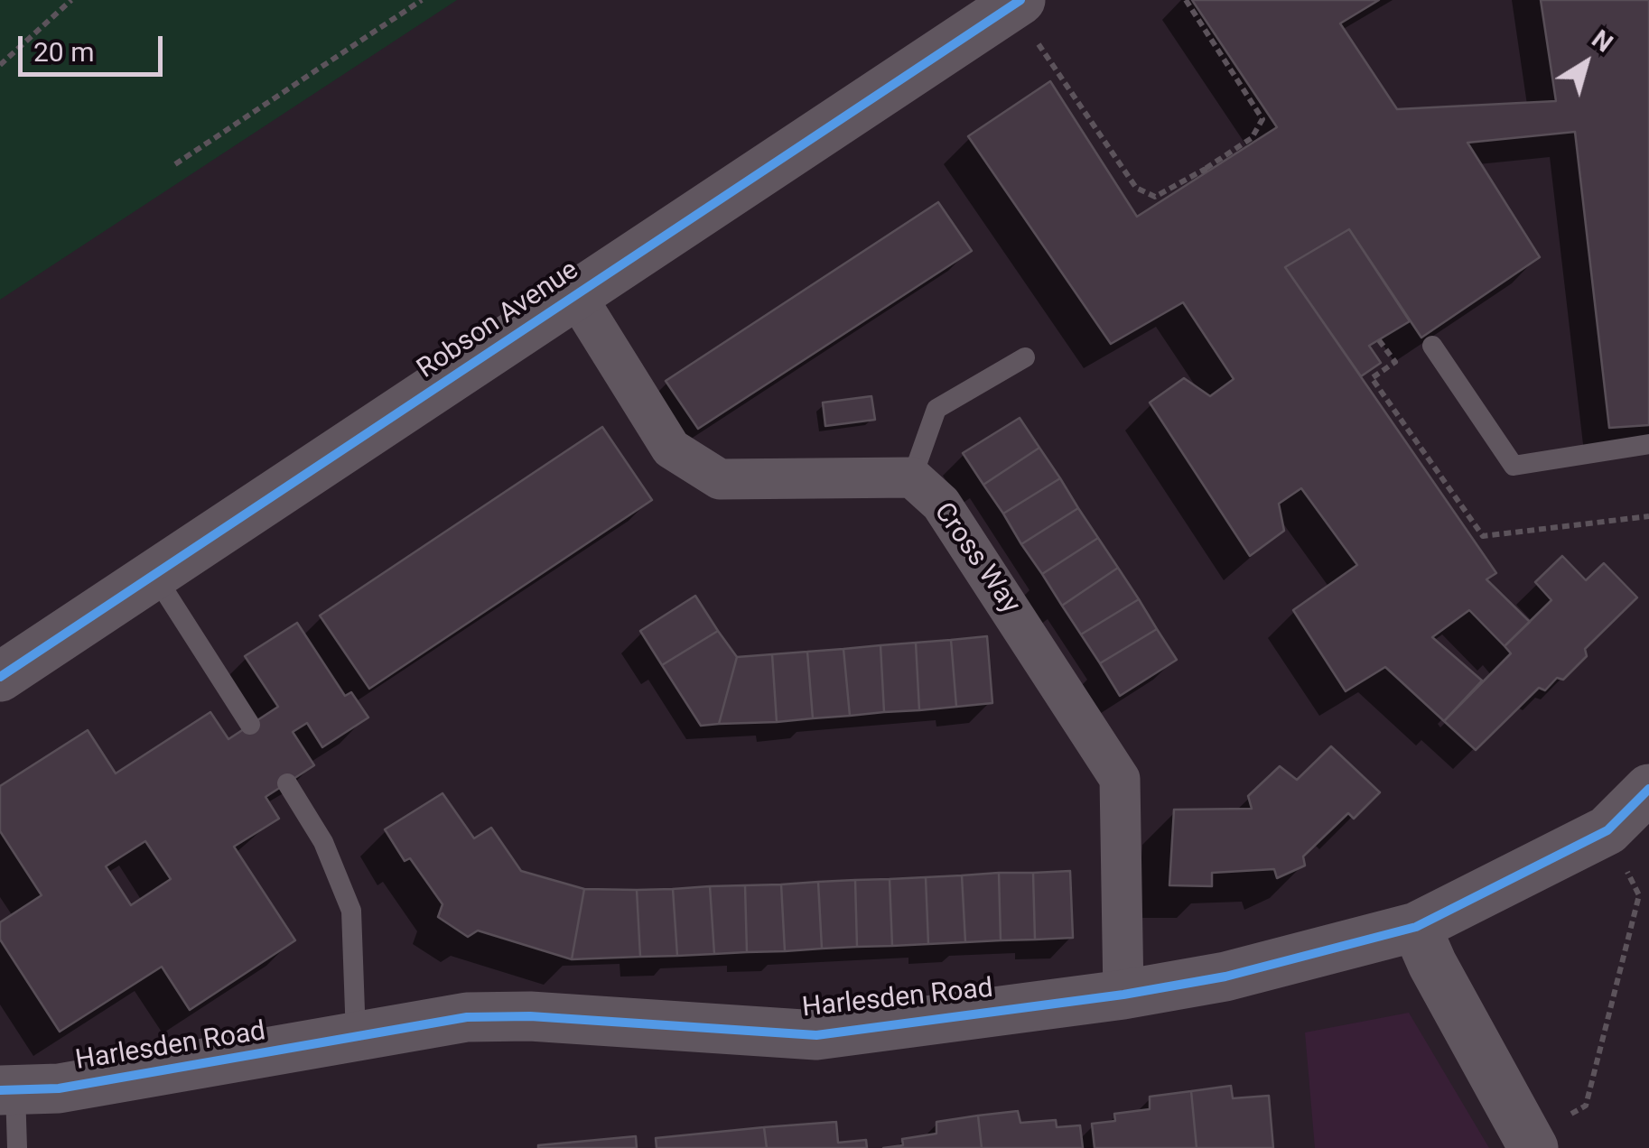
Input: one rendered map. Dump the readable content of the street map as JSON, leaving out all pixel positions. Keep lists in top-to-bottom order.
{
  "streets": {
    "street": ["Robson Avenue", "Cross Way", "Harlesden Road"]
  },
  "crossings": [
    ["Robson Avenue", "Cross Way"],
    ["Cross Way", "Harlesden Road"]
  ],
  "scale_bar": "20 m",
  "north": "top right"
}
